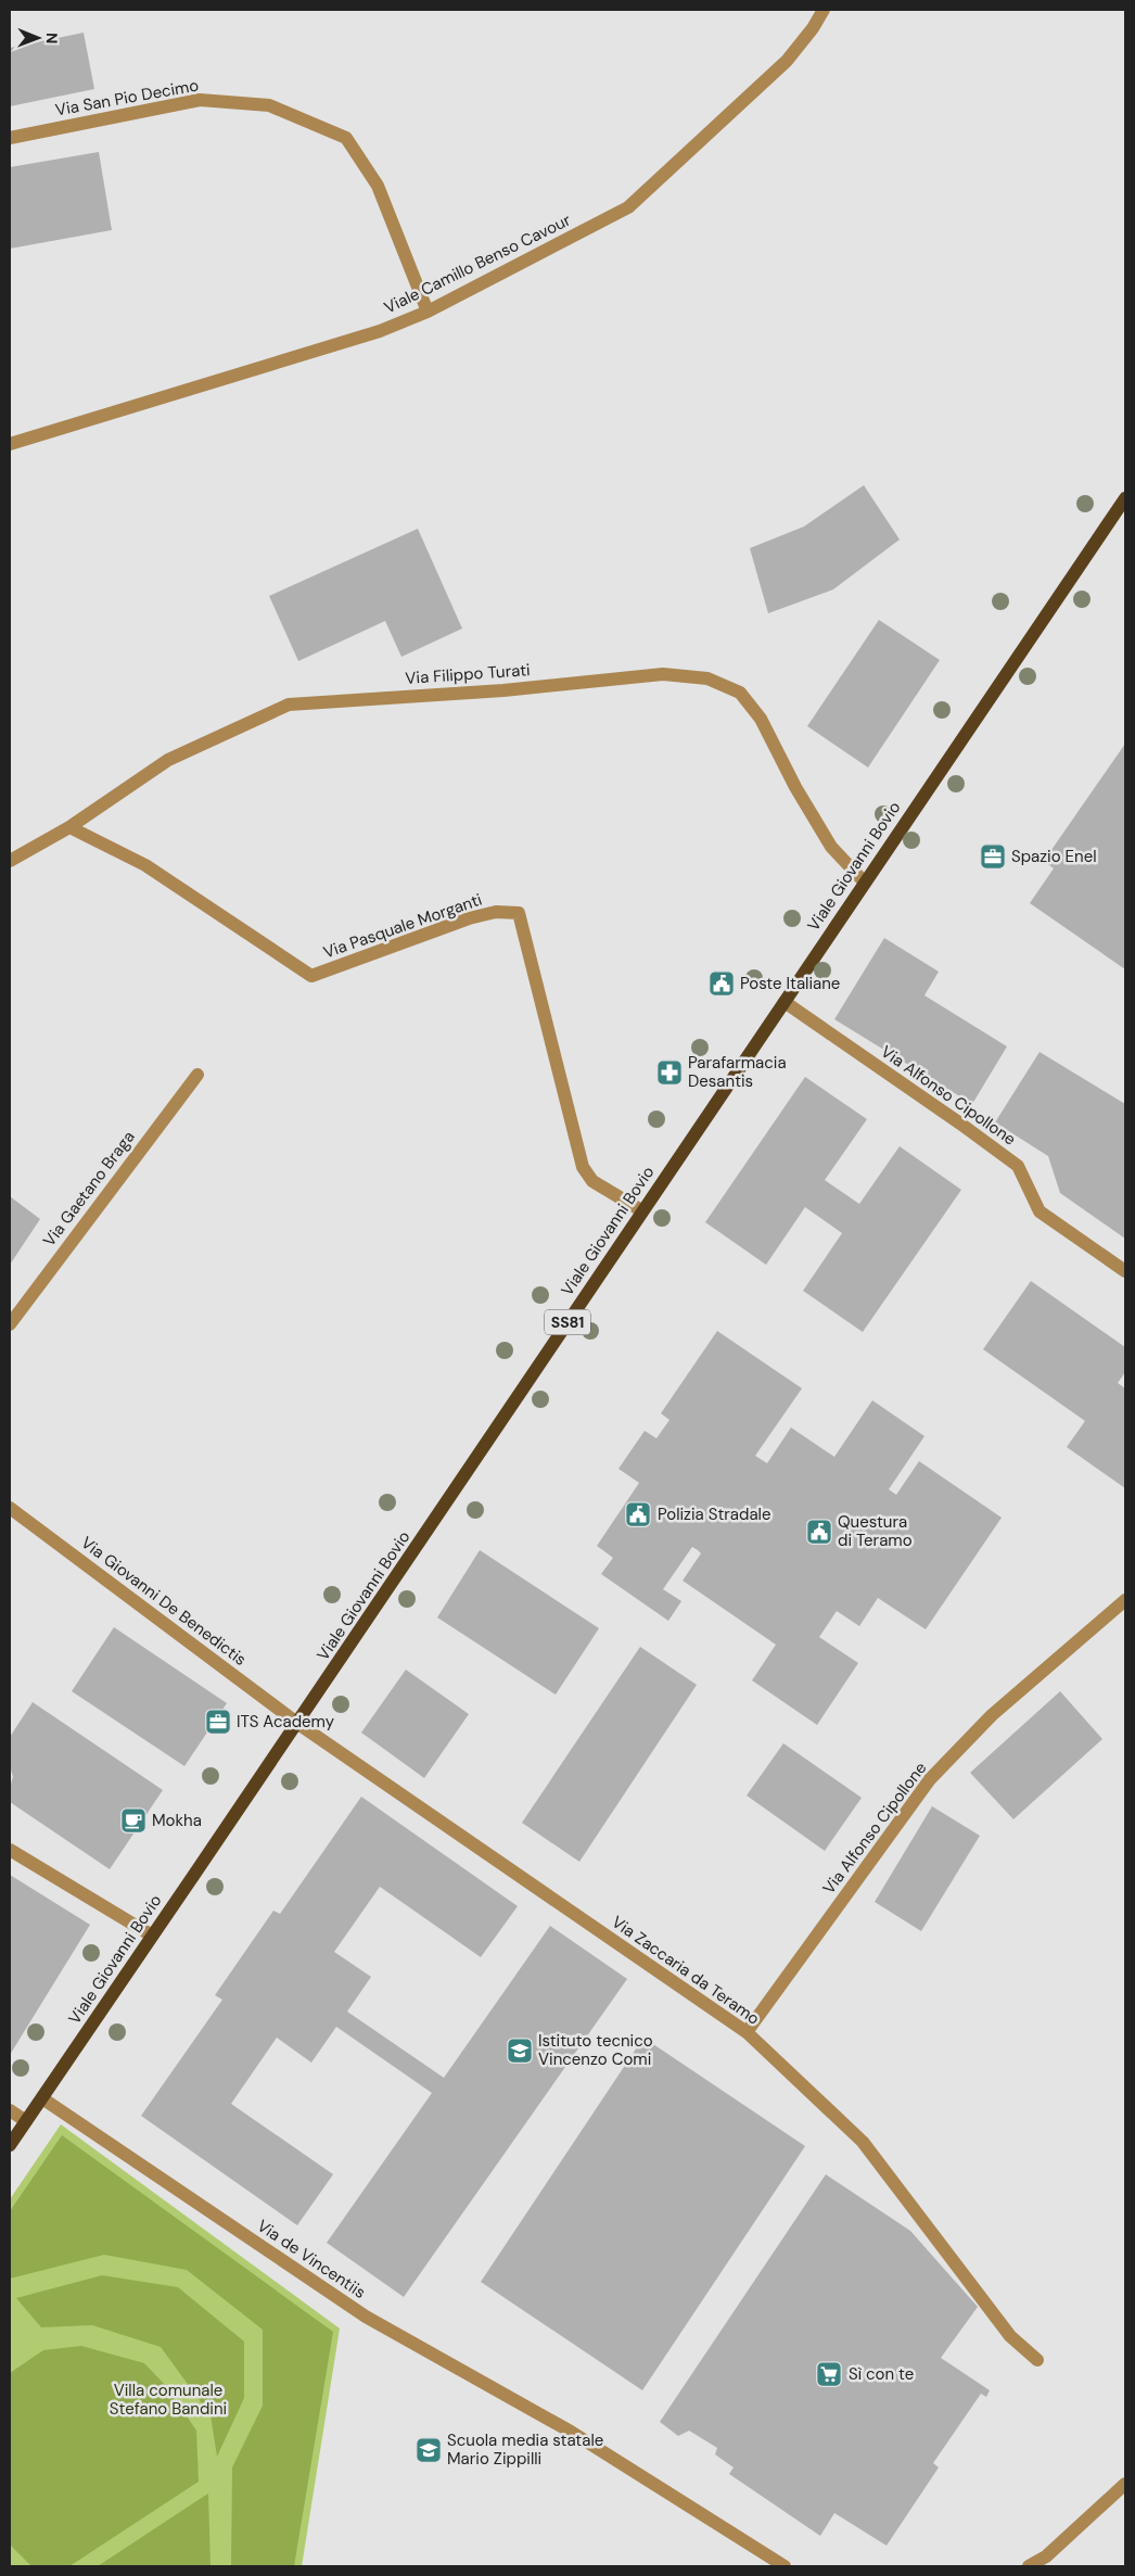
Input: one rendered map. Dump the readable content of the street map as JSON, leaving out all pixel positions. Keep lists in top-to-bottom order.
{
  "streets": {
    "main road": ["Viale Giovanni Bovio", "SS81"],
    "street": [
      "Via San Pio Decimo",
      "Viale Camillo Benso Cavour",
      "Via Filippo Turati",
      "Via Pasquale Morganti",
      "Via Alfonso Cipollone",
      "Via Gaetano Braga",
      "Via Giovanni De Benedictis",
      "Via Zaccaria da Teramo",
      "Via de Vincentiis"
    ]
  },
  "crossings": [
    ["Via San Pio Decimo", "Viale Camillo Benso Cavour"],
    ["Via Filippo Turati", "Viale Giovanni Bovio"],
    ["Via Filippo Turati", "Via Pasquale Morganti"],
    ["Viale Giovanni Bovio", "Via Pasquale Morganti"],
    ["Viale Giovanni Bovio", "Via Alfonso Cipollone"],
    ["Viale Giovanni Bovio", "Via Giovanni De Benedictis"],
    ["Viale Giovanni Bovio", "Via Zaccaria da Teramo"],
    ["Viale Giovanni Bovio", "Via de Vincentiis"],
    ["Via Alfonso Cipollone", "Via Zaccaria da Teramo"],
    ["Via Giovanni De Benedictis", "Via Zaccaria da Teramo"]
  ],
  "parks": ["Villa comunale Stefano Bandini"],
  "places": {
    "office": ["Spazio Enel", "ITS Academy"],
    "public building": ["Poste Italiane", "Polizia Stradale", "Questura di Teramo"],
    "pharmacy": ["Parafarmacia Desantis"],
    "cafe": ["Mokha"],
    "school or university": ["Istituto tecnico Vincenzo Comi", "Scuola media statale Mario Zippilli"],
    "supermarket": ["Sì con te"]
  },
  "north": "right"
}
